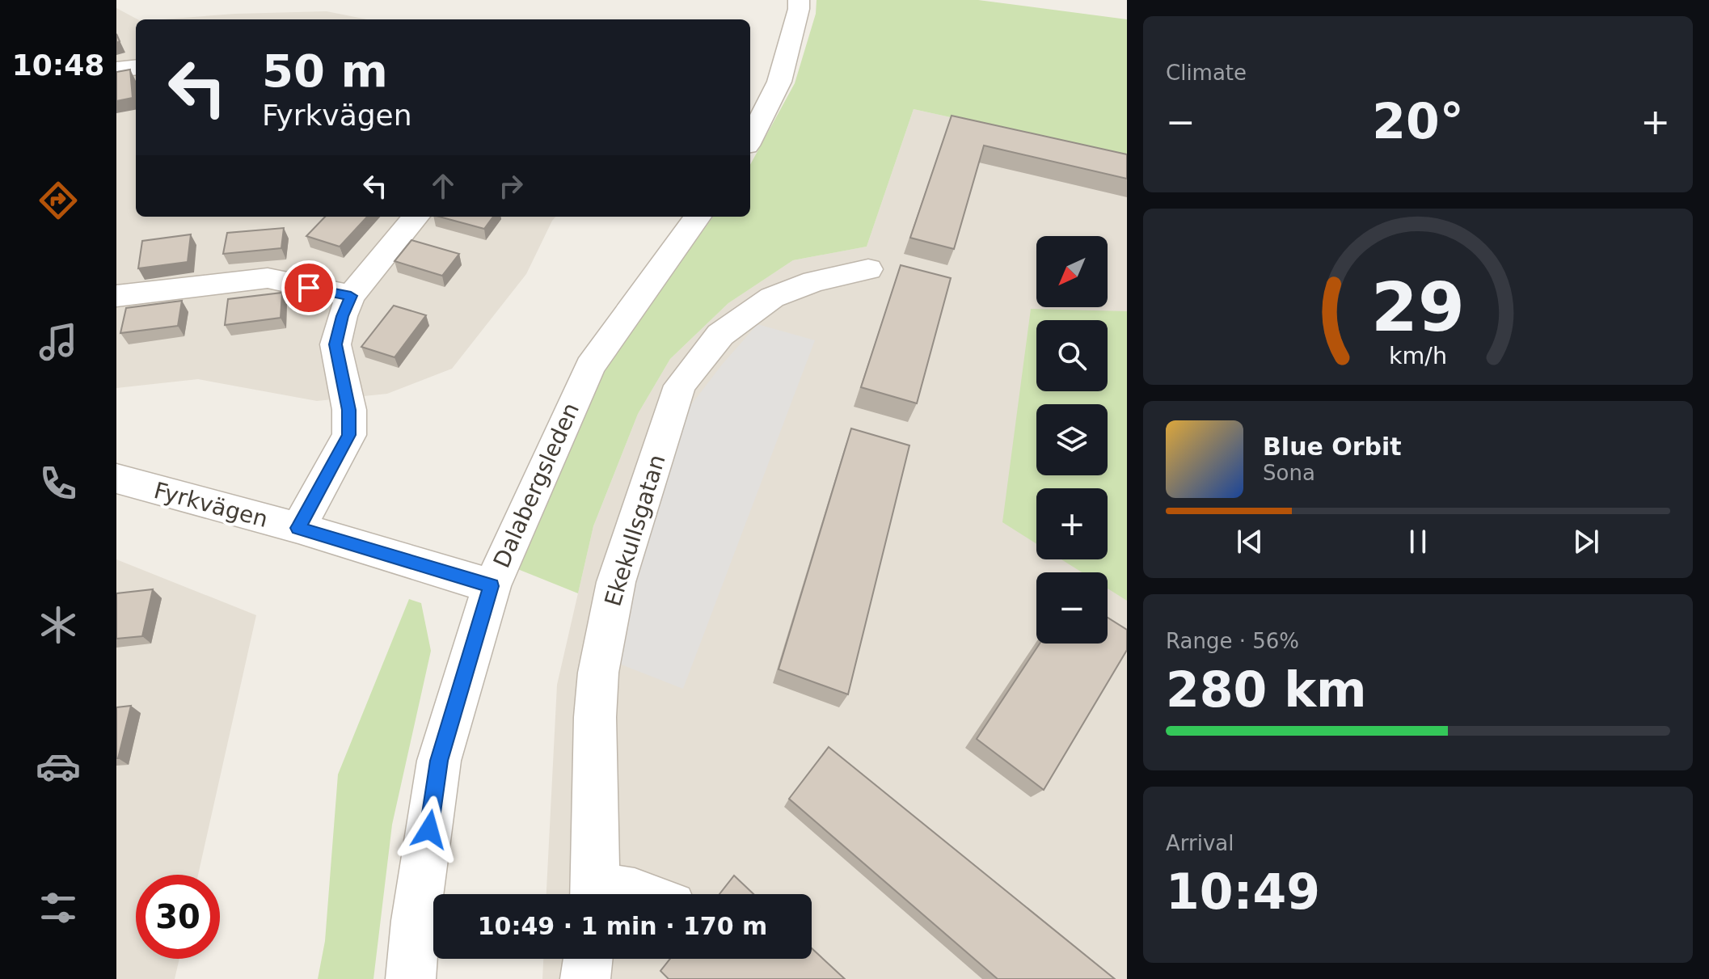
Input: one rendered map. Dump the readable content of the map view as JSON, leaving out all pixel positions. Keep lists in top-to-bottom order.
{
  "streets": {
    "street": ["Dalabergsleden", "Fyrkvägen", "Ekekullsgatan"]
  },
  "crossings": [
    ["Dalabergsleden", "Fyrkvägen"]
  ],
  "north": "bottom left",
  "page": {
    "tabs": "10:48",
    "tile": [
      "Climate",
      ["Range · 56%", "280 km"],
      ["Arrival", "10:49"]
    ],
    "turn": ["50 m", "Fyrkvägen"],
    "heat": ["−", "20°", "+"],
    "map_buttons": ["+", "−"],
    "song": ["Blue Orbit", "Sona"],
    "limit": "30",
    "trip": "10:49 · 1 min · 170 m",
    "gauge": ["29", "km/h"]
  }
}
